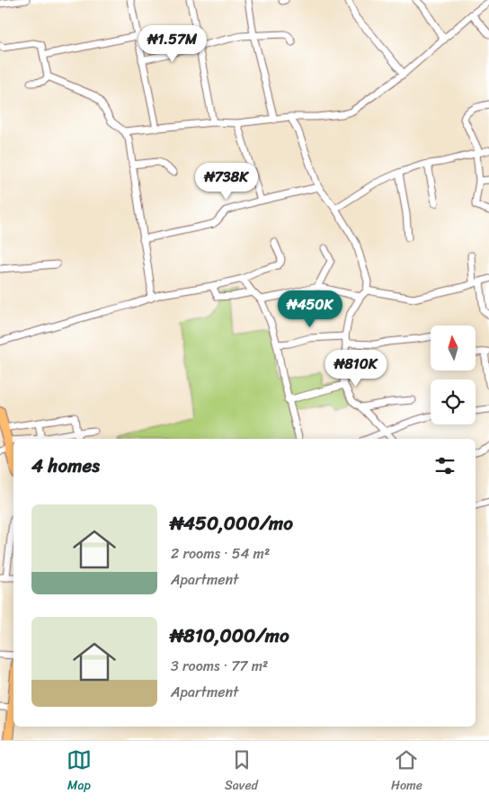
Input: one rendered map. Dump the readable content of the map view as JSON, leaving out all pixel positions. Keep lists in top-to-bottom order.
{
  "north": "top",
  "page": {
    "price": [
      "₦1.57M",
      "₦738K",
      "₦450K",
      "₦810K"
    ],
    "heading": "4 homes",
    "list": [
      {
        "name": "₦450,000/mo",
        "note": "2 rooms · 54 m² · Apartment"
      },
      {
        "name": "₦810,000/mo",
        "note": "3 rooms · 77 m² · Apartment"
      }
    ],
    "tabs": ["Map", "Saved", "Home"]
  }
}
